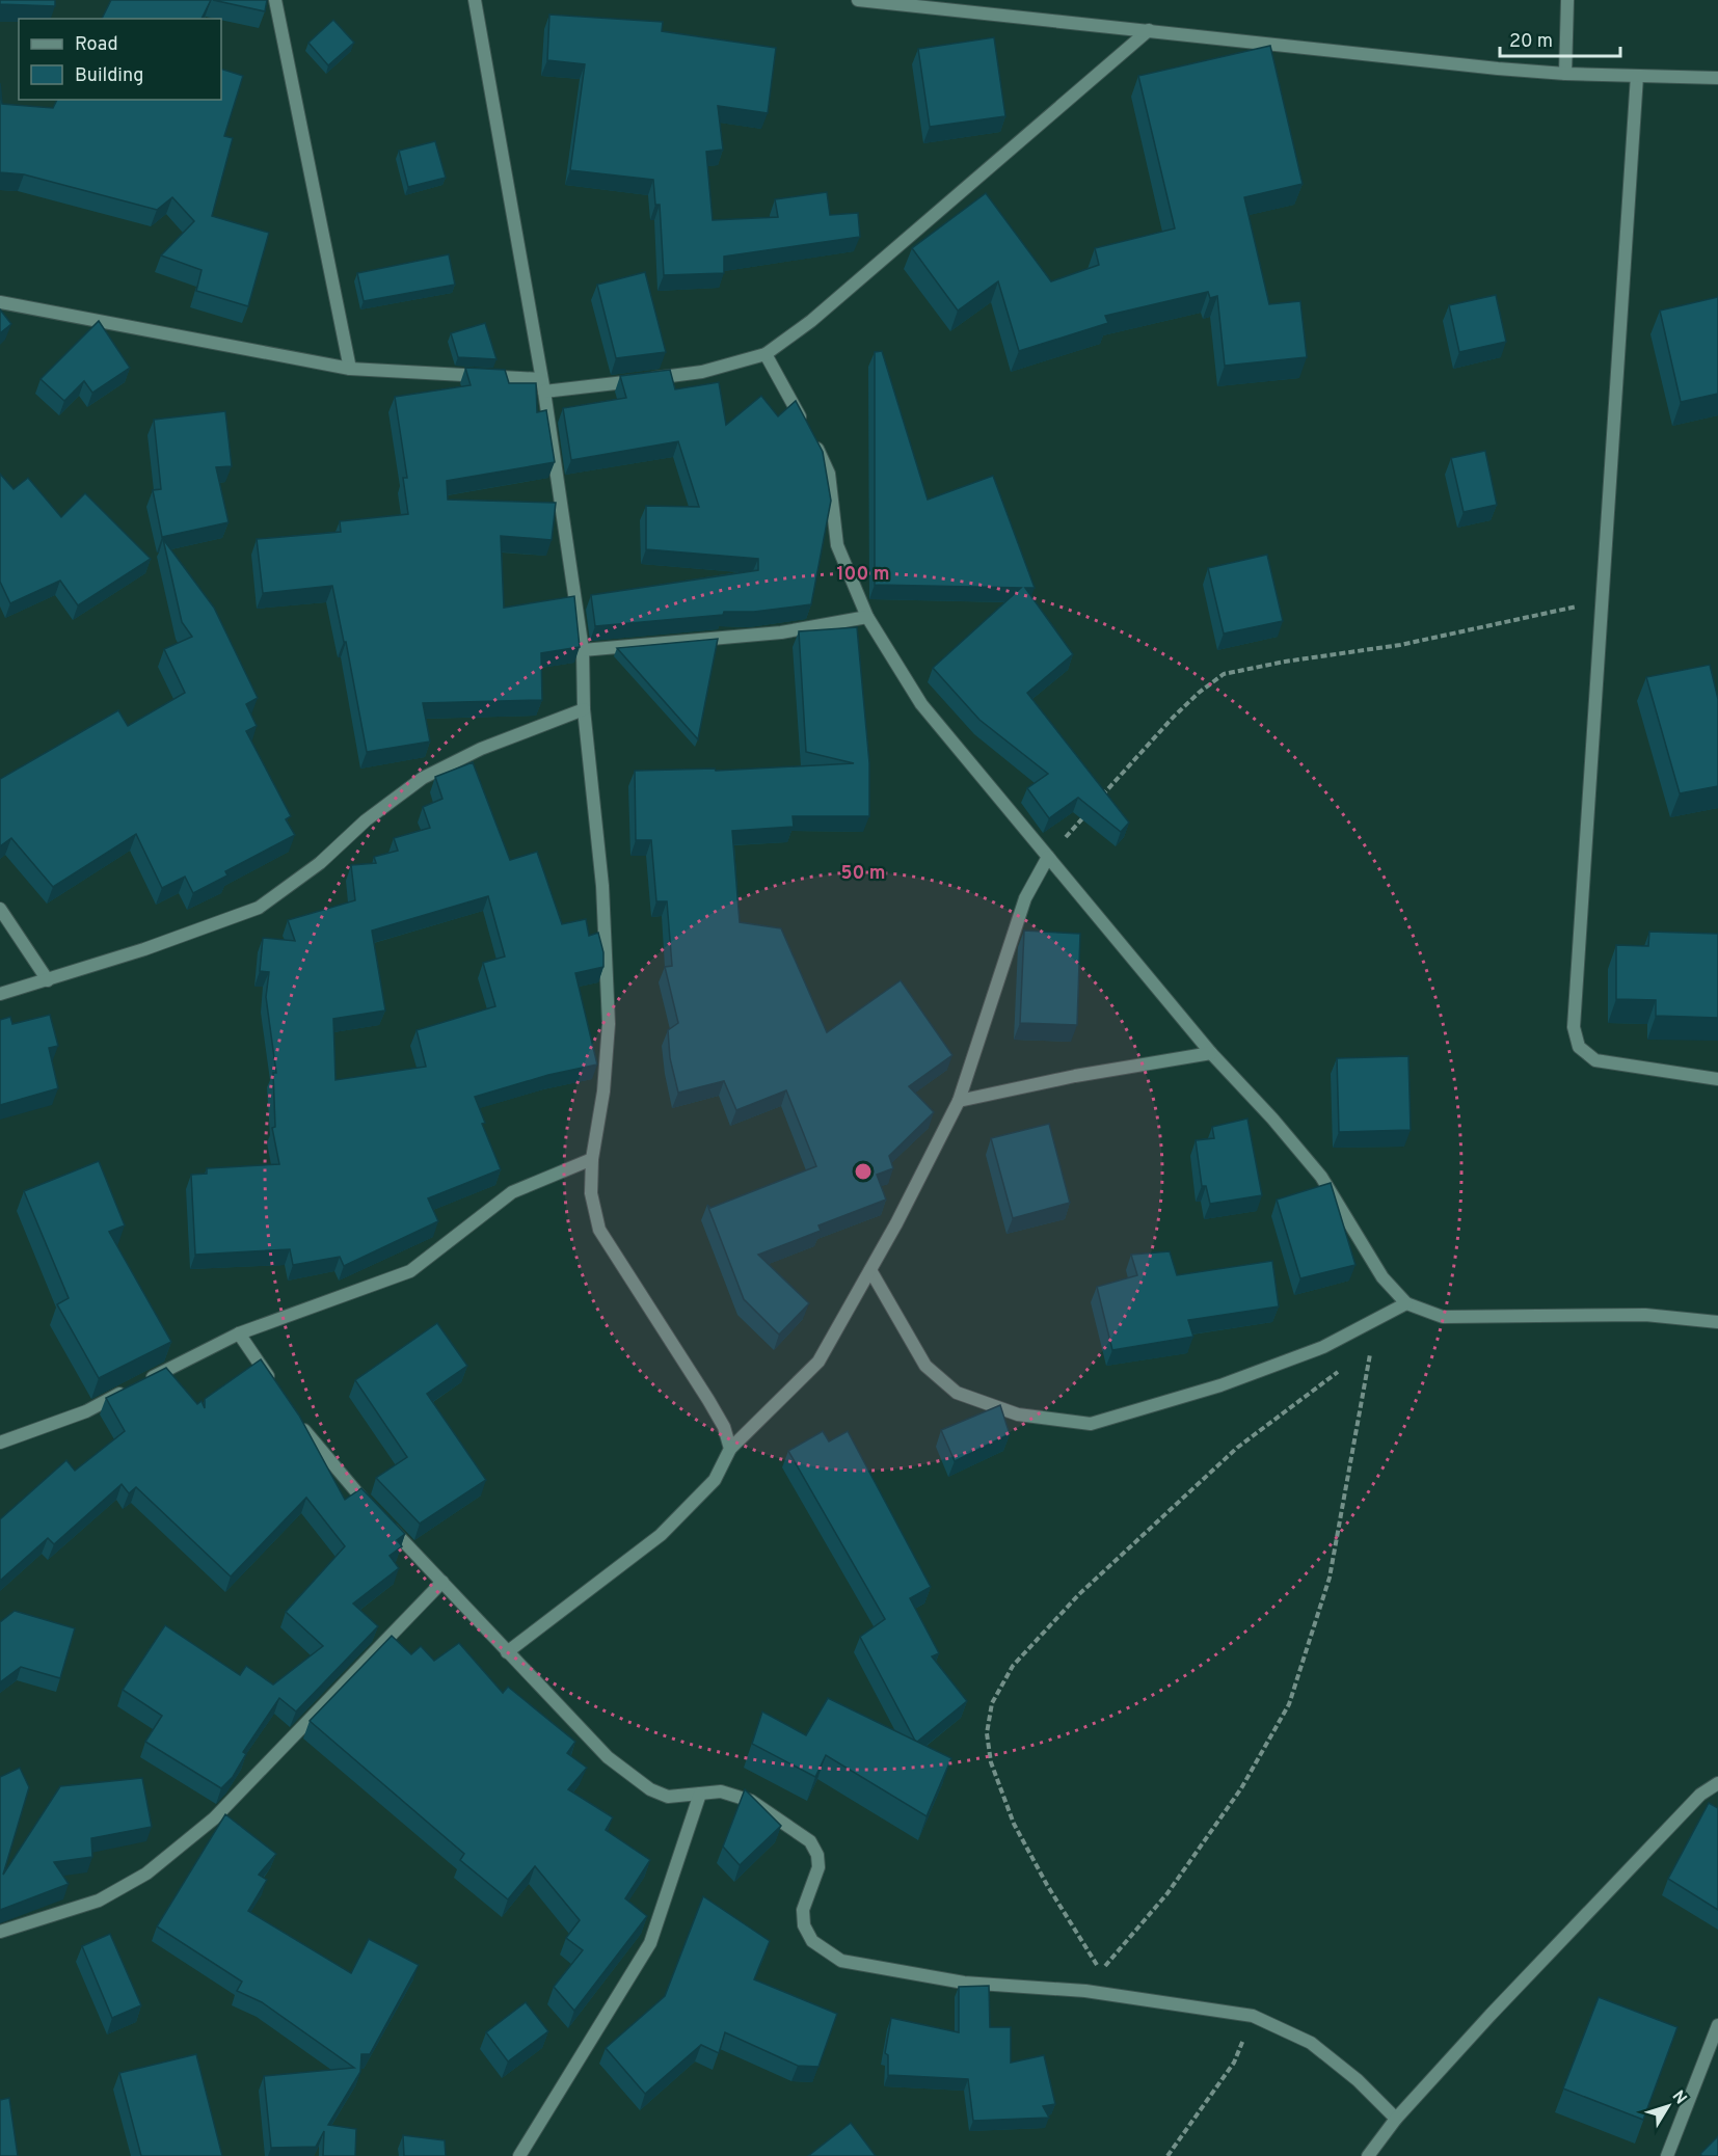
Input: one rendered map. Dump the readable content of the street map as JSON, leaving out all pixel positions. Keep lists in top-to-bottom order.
{
  "legend": ["Road", "Building"],
  "scale_bar": "20 m",
  "north": "top right",
  "rings": ["100 m", "50 m"]
}
